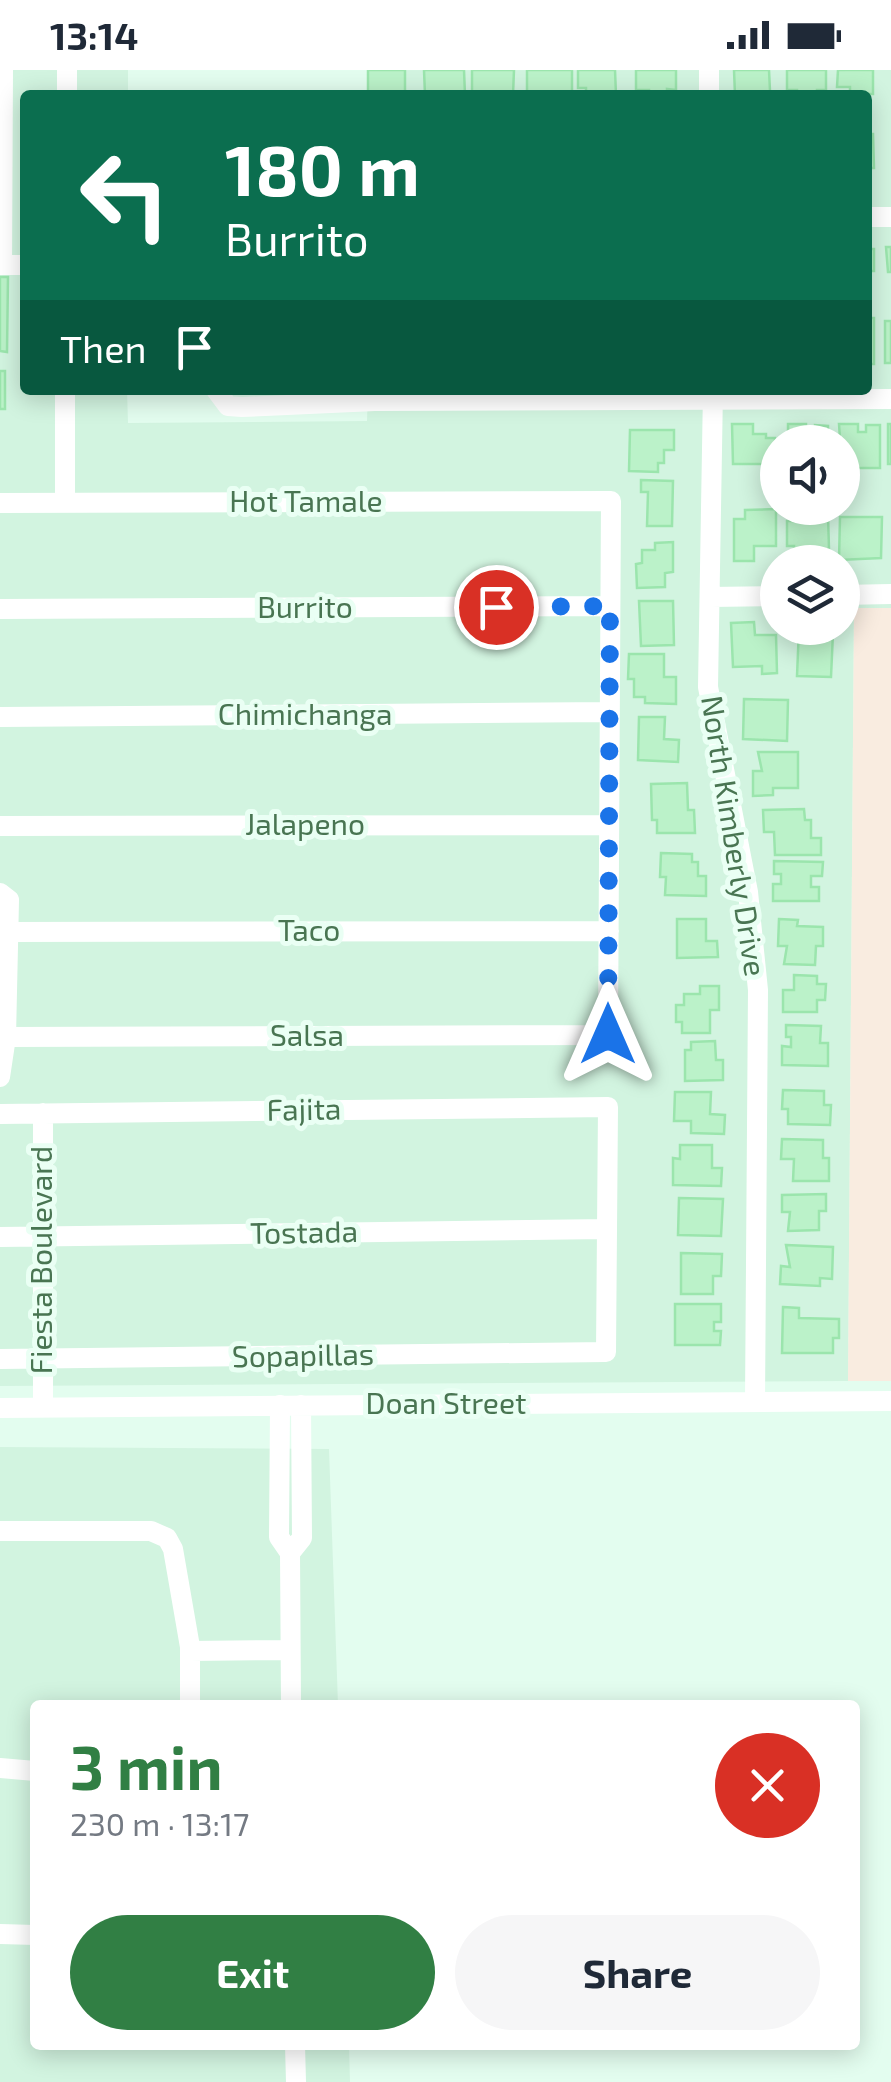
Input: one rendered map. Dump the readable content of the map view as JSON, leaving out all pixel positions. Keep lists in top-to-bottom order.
{
  "streets": {
    "street": [
      "Hot Tamale",
      "Burrito",
      "Chimichanga",
      "Jalapeno",
      "North Kimberly Drive",
      "Taco",
      "Salsa",
      "Fajita",
      "Tostada",
      "Fiesta Boulevard",
      "Sopapillas",
      "Doan Street"
    ]
  },
  "crossings": [
    ["Hot Tamale", "Burrito"],
    ["North Kimberly Drive", "Doan Street"],
    ["Taco", "Salsa"],
    ["Fajita", "Tostada"],
    ["Fajita", "Fiesta Boulevard"],
    ["Fajita", "Sopapillas"],
    ["Tostada", "Fiesta Boulevard"],
    ["Tostada", "Sopapillas"],
    ["Fiesta Boulevard", "Sopapillas"],
    ["Fiesta Boulevard", "Doan Street"]
  ],
  "page": {
    "status": "13:14",
    "turn": ["180 m", "Burrito"],
    "then": "Then",
    "heading": ["3 min", "230 m · 13:17"],
    "buttons": ["Exit", "Share"]
  }
}
